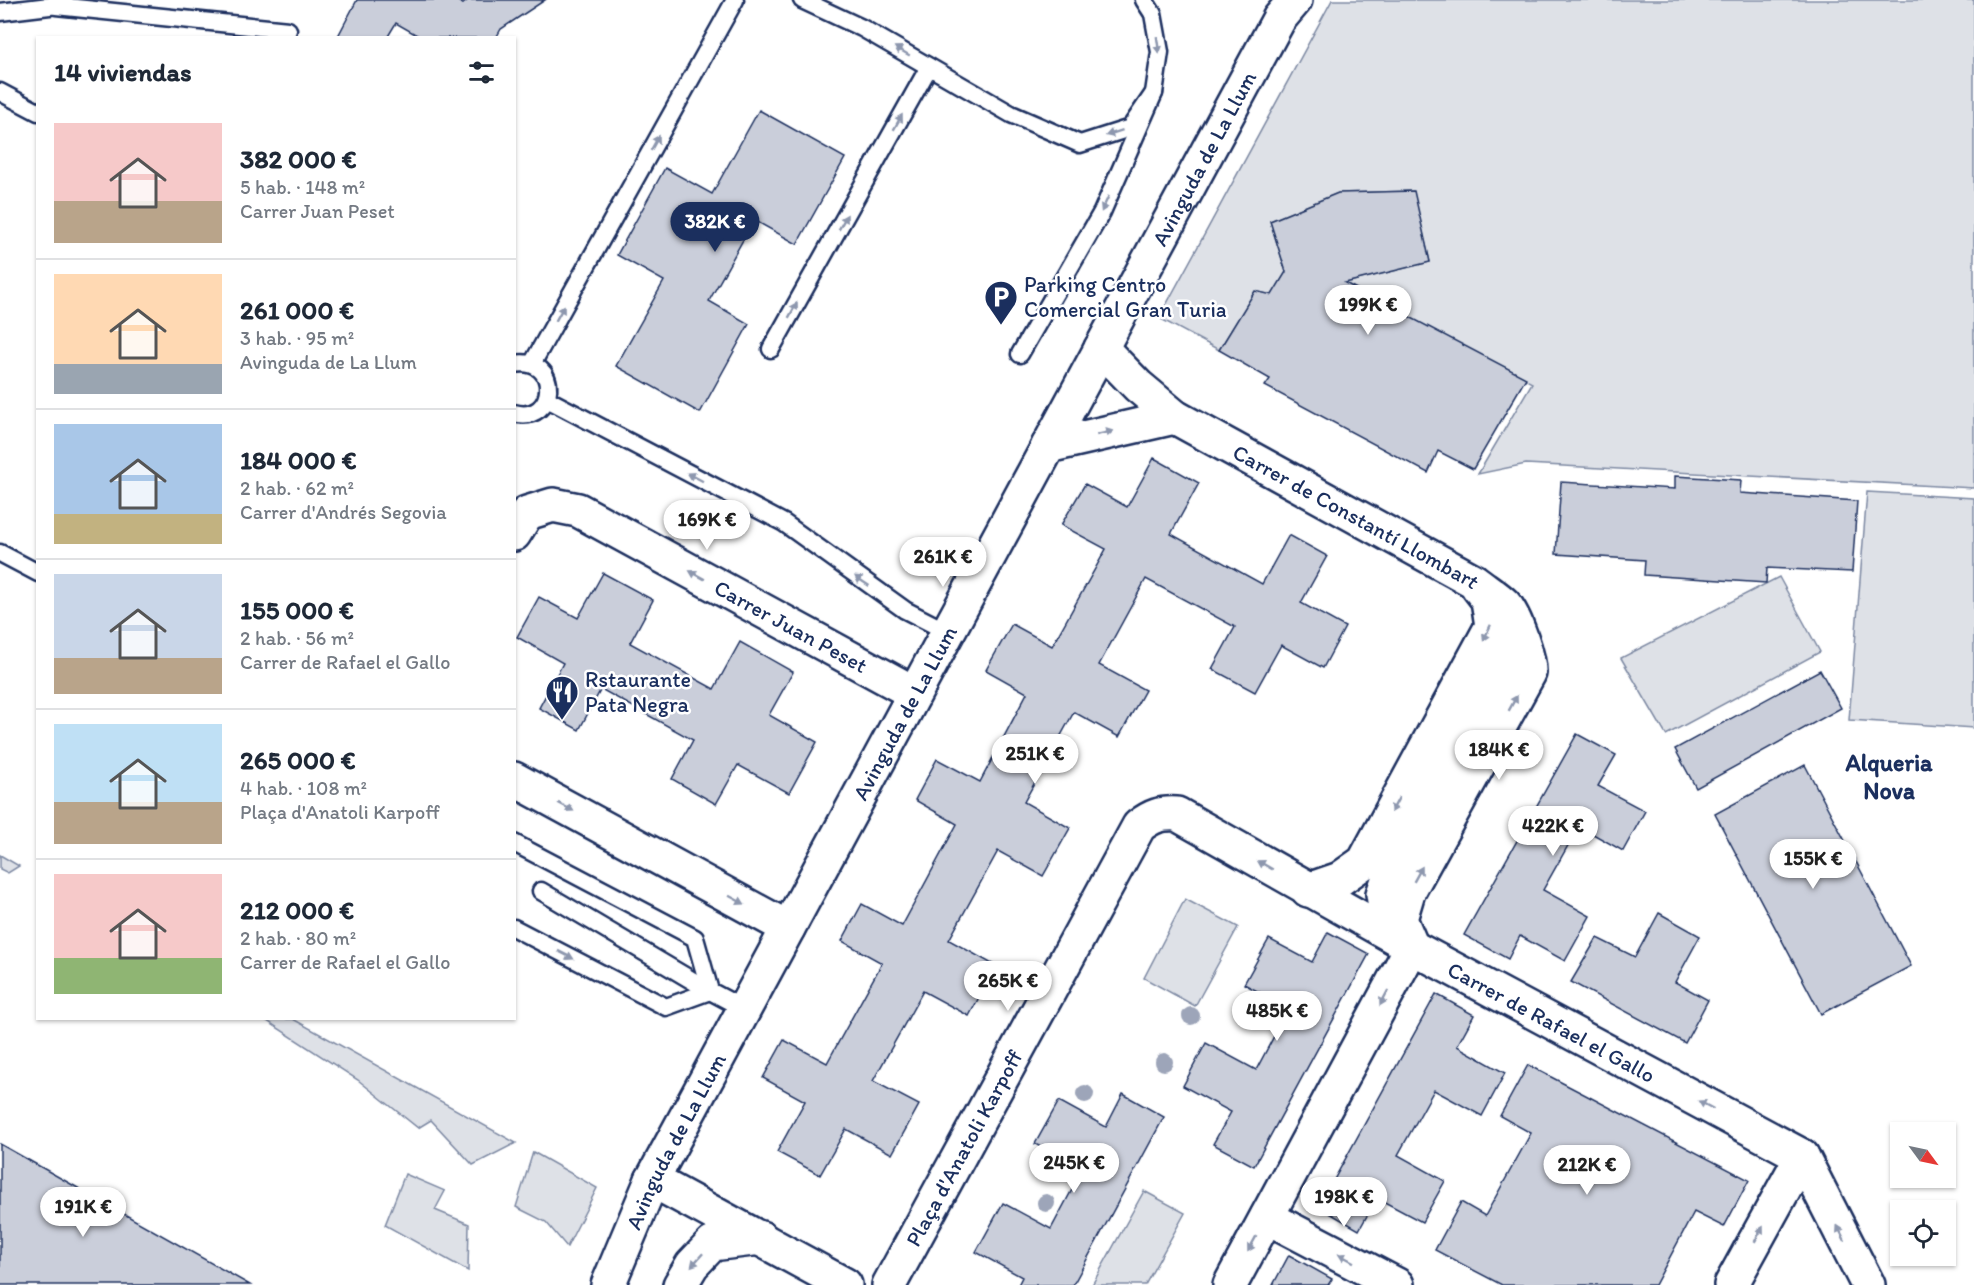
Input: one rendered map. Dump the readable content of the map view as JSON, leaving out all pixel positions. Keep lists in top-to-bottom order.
{
  "streets": {
    "street": [
      "Avinguda de La Llum",
      "Carrer de Constantí Llombart",
      "Carrer Juan Peset",
      "Carrer de Rafael el Gallo",
      "Plaça d'Anatoli Karpoff"
    ]
  },
  "crossings": [
    ["Avinguda de La Llum", "Carrer de Constantí Llombart"],
    ["Avinguda de La Llum", "Carrer Juan Peset"],
    ["Carrer de Constantí Llombart", "Carrer de Rafael el Gallo"],
    ["Carrer de Rafael el Gallo", "Plaça d'Anatoli Karpoff"]
  ],
  "one_way": ["Carrer de Rafael el Gallo"],
  "districts": ["Alqueria Nova"],
  "places": {
    "parking": ["Parking Centro Comercial Gran Turia"],
    "restaurant": ["Rstaurante Pata Negra"]
  },
  "north": "bottom right",
  "page": {
    "heading": "14 viviendas",
    "list": [
      {
        "name": "382 000 €",
        "note": "5 hab. · 148 m² · Carrer Juan Peset"
      },
      {
        "name": "261 000 €",
        "note": "3 hab. · 95 m² · Avinguda de La Llum"
      },
      {
        "name": "184 000 €",
        "note": "2 hab. · 62 m² · Carrer d'Andrés Segovia"
      },
      {
        "name": "155 000 €",
        "note": "2 hab. · 56 m² · Carrer de Rafael el Gallo"
      },
      {
        "name": "265 000 €",
        "note": "4 hab. · 108 m² · Plaça d'Anatoli Karpoff"
      },
      {
        "name": "212 000 €",
        "note": "2 hab. · 80 m² · Carrer de Rafael el Gallo"
      }
    ],
    "price": [
      "382K €",
      "199K €",
      "169K €",
      "261K €",
      "184K €",
      "251K €",
      "422K €",
      "155K €",
      "265K €",
      "485K €",
      "245K €",
      "212K €",
      "198K €",
      "191K €"
    ]
  }
}
